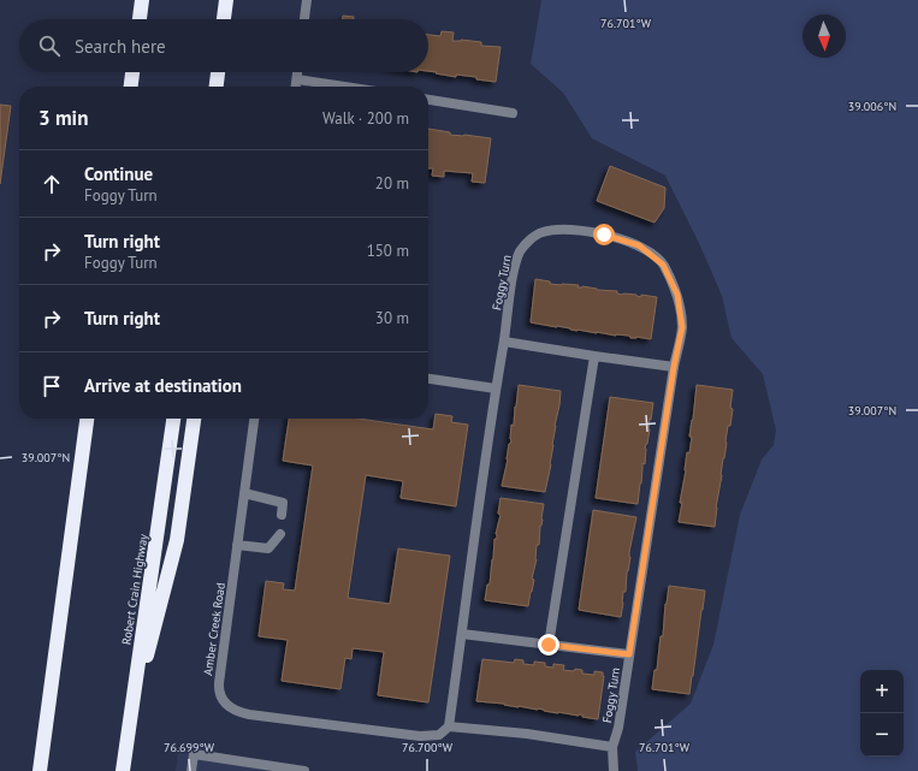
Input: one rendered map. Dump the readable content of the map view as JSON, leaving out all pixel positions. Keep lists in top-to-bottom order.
{
  "streets": {
    "highway": ["Robert Crain Highway"],
    "street": ["Foggy Turn", "Amber Creek Road"]
  },
  "crossings": [
    ["Foggy Turn", "Amber Creek Road"]
  ],
  "north": "bottom",
  "page": {
    "search": "Search here",
    "heading": ["3 min", "Walk · 200 m"],
    "list": [
      ["Continue", "Foggy Turn", "20 m"],
      ["Turn right", "Foggy Turn", "150 m"],
      ["Turn right", "30 m"],
      "Arrive at destination"
    ],
    "map_buttons": ["+", "−"]
  },
  "coordinates": [
    "76.701°W",
    "39.006°N",
    "39.007°N",
    "76.699°W",
    "76.700°W"
  ]
}
